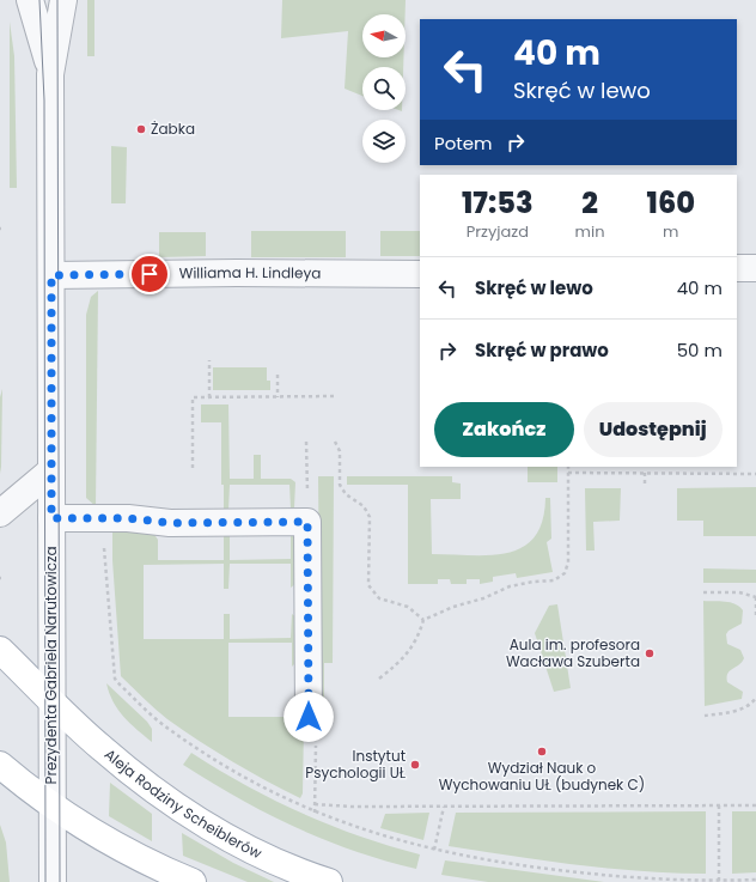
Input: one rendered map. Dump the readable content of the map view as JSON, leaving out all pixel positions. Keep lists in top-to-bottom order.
{
  "streets": {
    "main road": ["Aleja Rodziny Scheiblerów"],
    "street": ["Williama H. Lindleya", "Prezydenta Gabriela Narutowicza"]
  },
  "crossings": [
    ["Williama H. Lindleya", "Prezydenta Gabriela Narutowicza"],
    ["Prezydenta Gabriela Narutowicza", "Aleja Rodziny Scheiblerów"]
  ],
  "places": [
    "Żabka",
    "Aula im. profesora Wacława Szuberta",
    "Wydział Nauk o Wychowaniu UŁ (budynek C)",
    "Instytut Psychologii UŁ"
  ],
  "north": "left",
  "page": {
    "turn": ["40 m", "Skręć w lewo"],
    "then": "Potem",
    "eta": [
      "17:53",
      "Przyjazd",
      "2",
      "min",
      "160",
      "m"
    ],
    "list": [
      {
        "name": "Skręć w lewo",
        "value": "40 m"
      },
      {
        "name": "Skręć w prawo",
        "value": "50 m"
      }
    ],
    "buttons": ["Zakończ", "Udostępnij"]
  }
}
